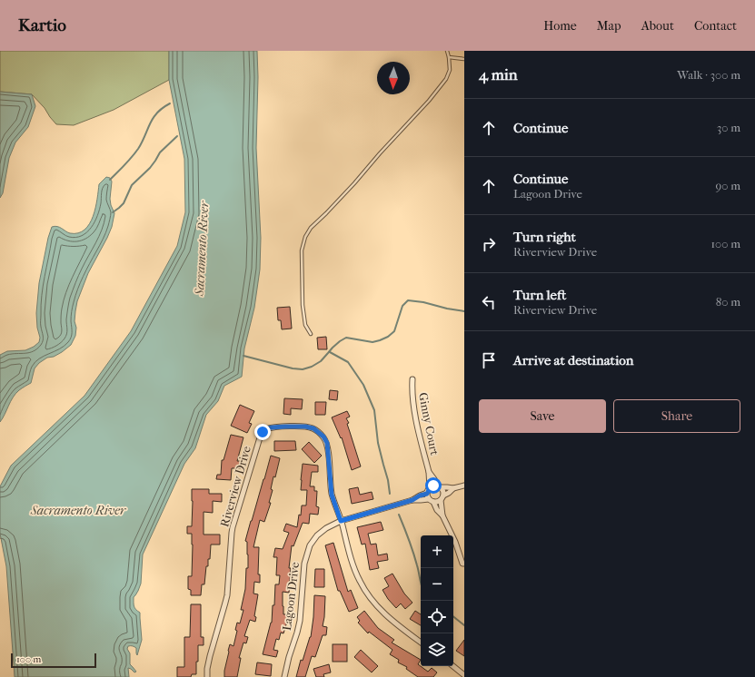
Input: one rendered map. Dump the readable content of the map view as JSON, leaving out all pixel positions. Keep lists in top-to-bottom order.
{
  "streets": {
    "street": ["Ginny Court", "Riverview Drive", "Lagoon Drive"]
  },
  "crossings": [
    ["Riverview Drive", "Lagoon Drive"]
  ],
  "water": ["Sacramento River"],
  "scale_bar": "100 m",
  "north": "bottom",
  "page": {
    "header": "Kartio",
    "nav": [
      "Home",
      "Map",
      "About",
      "Contact"
    ],
    "heading": ["4 min", "Walk · 300 m"],
    "list": [
      ["Continue", "30 m"],
      ["Continue", "Lagoon Drive", "90 m"],
      ["Turn right", "Riverview Drive", "100 m"],
      ["Turn left", "Riverview Drive", "80 m"],
      "Arrive at destination"
    ],
    "buttons": ["Save", "Share"],
    "map_buttons": ["+", "−"],
    "scale": "100 m"
  }
}
